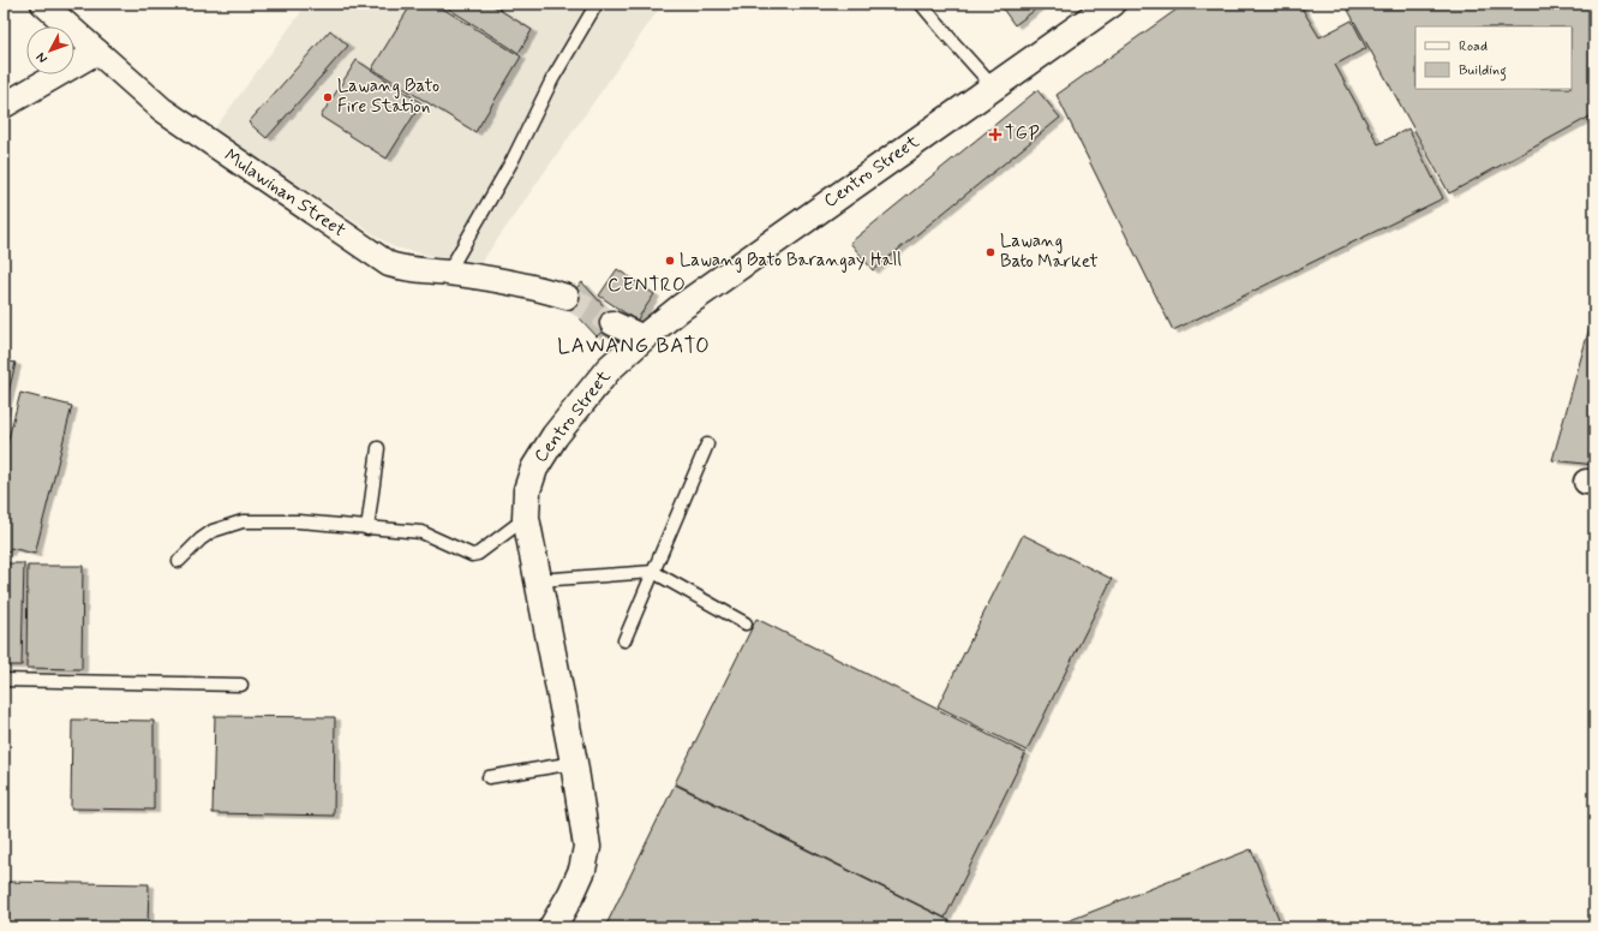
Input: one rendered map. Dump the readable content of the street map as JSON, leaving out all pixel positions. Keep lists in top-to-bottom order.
{
  "streets": {
    "main road": ["Centro Street"],
    "street": ["Mulawinan Street"]
  },
  "districts": ["CENTRO", "LAWANG BATO"],
  "places": {
    "other": ["Lawang Bato Fire Station", "Lawang Bato Market", "Lawang Bato Barangay Hall"],
    "health": ["TGP"]
  },
  "legend": ["Road", "Building"],
  "north": "bottom left"
}
